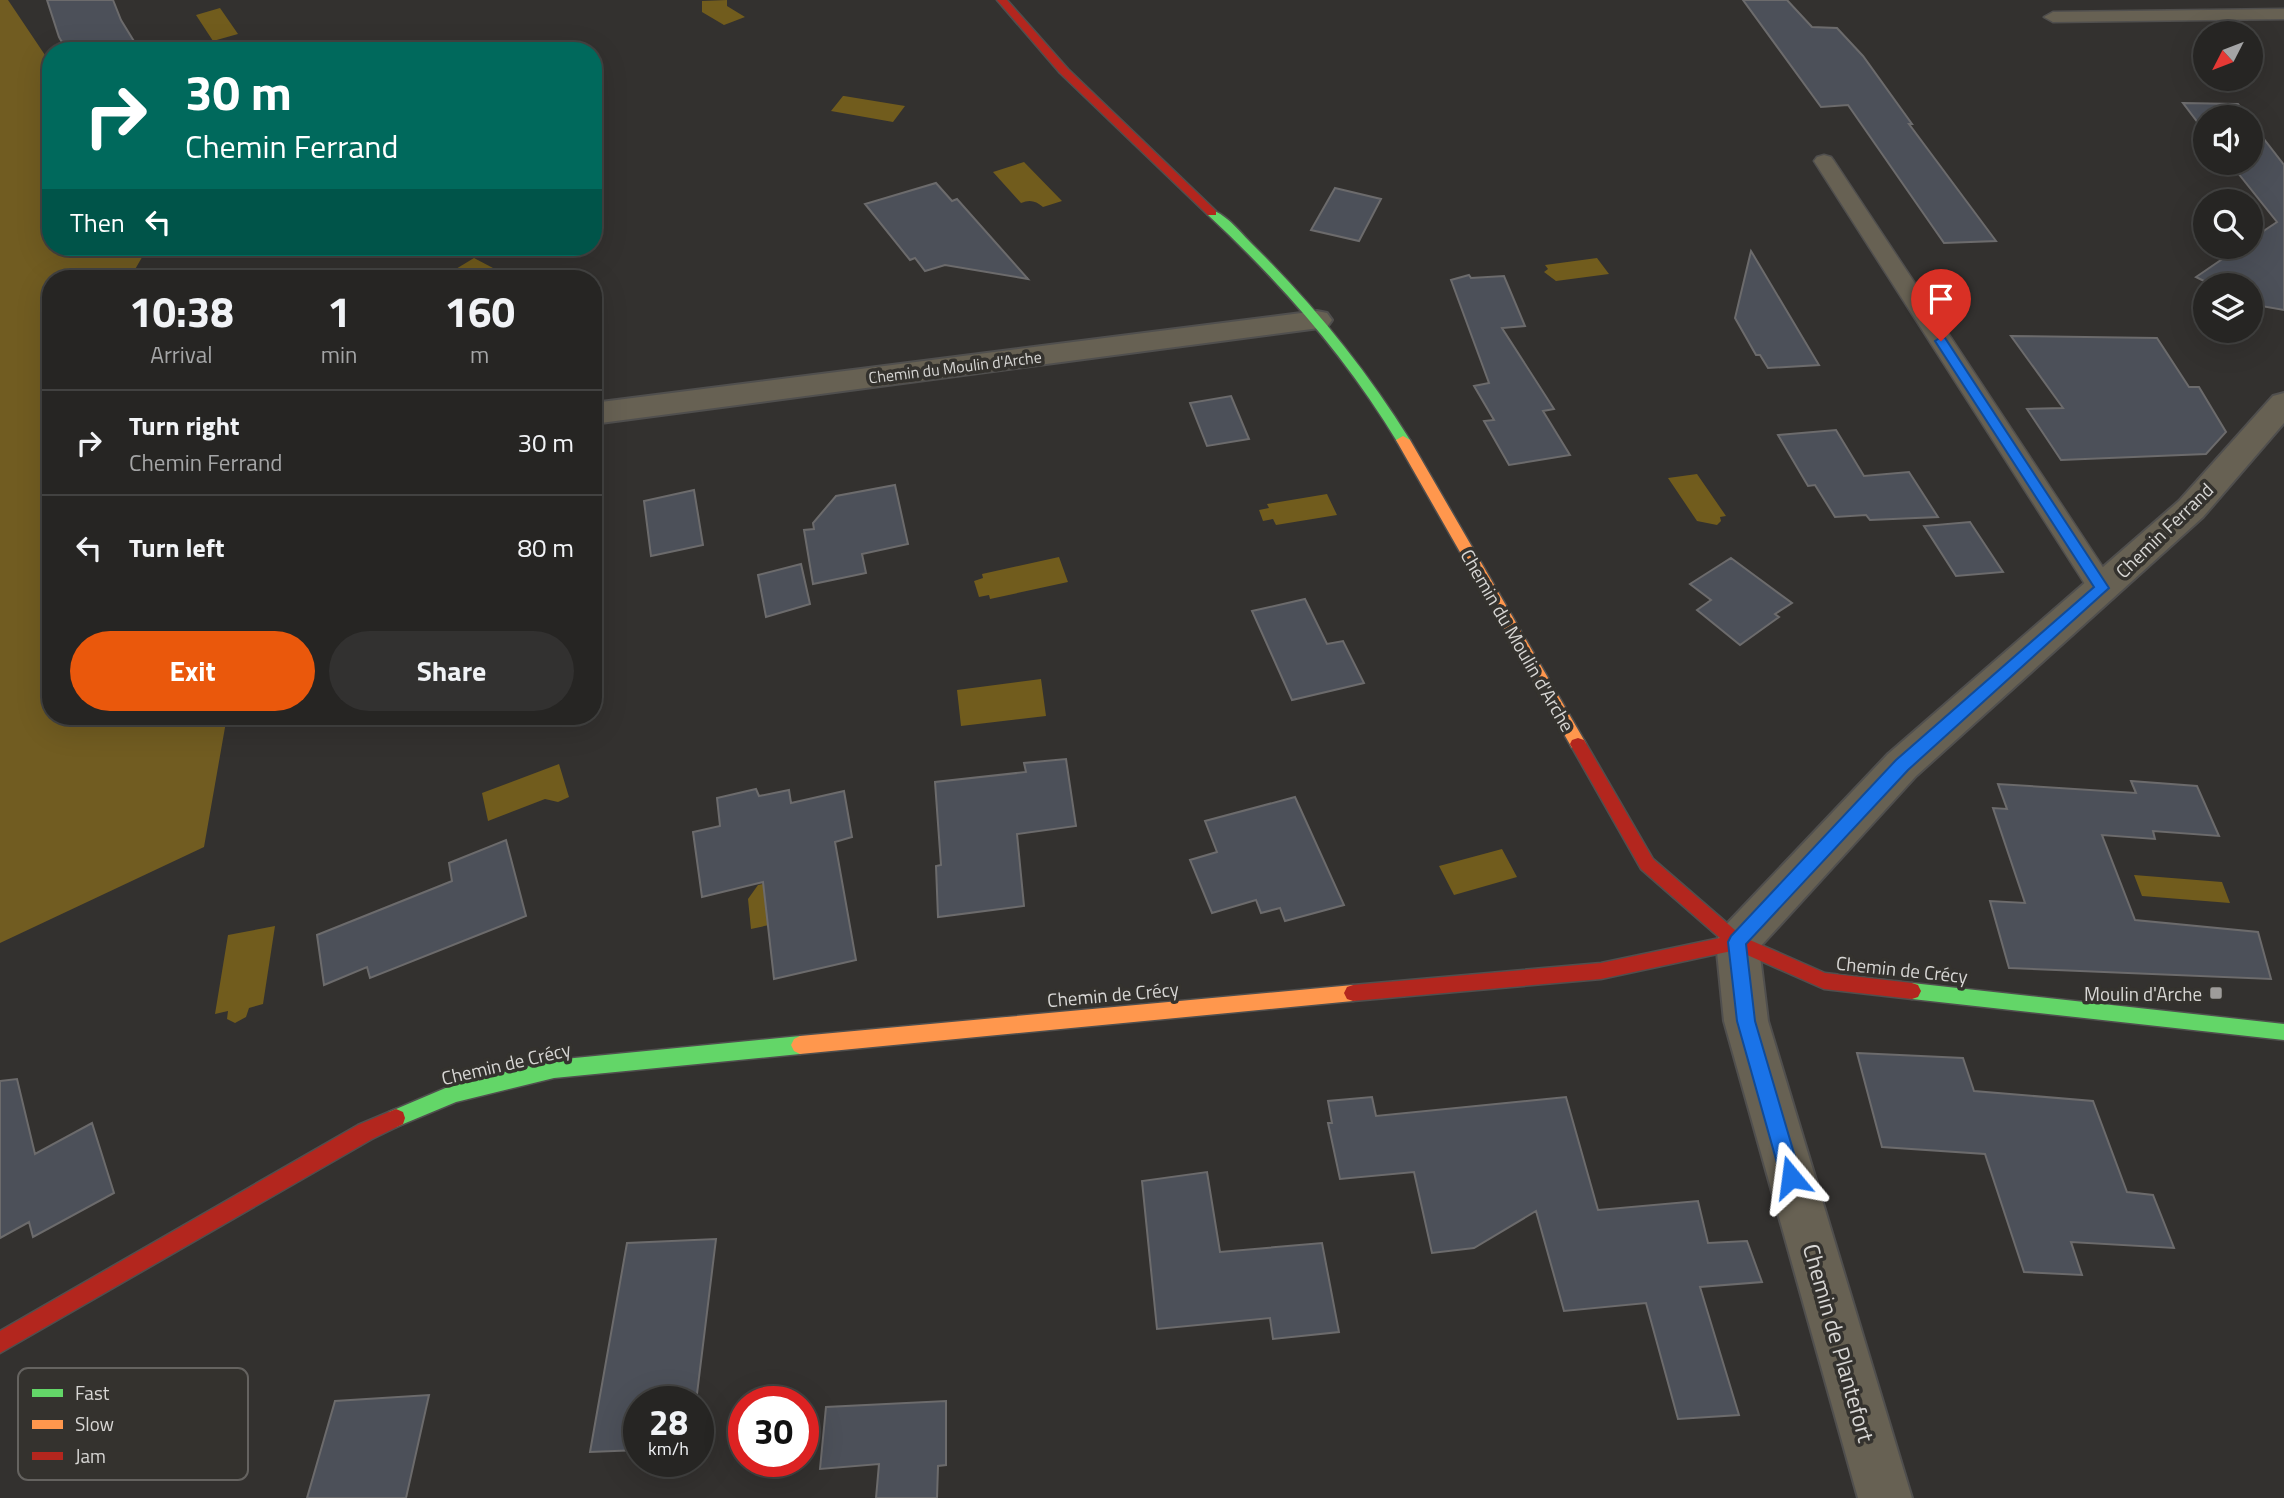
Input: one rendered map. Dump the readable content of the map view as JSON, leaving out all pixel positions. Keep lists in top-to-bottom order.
{
  "streets": {
    "street": [
      "Chemin du Moulin d'Arche",
      "Chemin Ferrand",
      "Chemin de Crécy",
      "Chemin de Plantefort"
    ]
  },
  "crossings": [
    ["Chemin du Moulin d'Arche", "Chemin Ferrand"],
    ["Chemin du Moulin d'Arche", "Chemin de Crécy"],
    ["Chemin du Moulin d'Arche", "Chemin de Plantefort"],
    ["Chemin Ferrand", "Chemin de Crécy"],
    ["Chemin Ferrand", "Chemin de Plantefort"],
    ["Chemin de Crécy", "Chemin de Plantefort"]
  ],
  "places": {
    "transit": ["Moulin d'Arche"]
  },
  "legend": ["Fast", "Slow", "Jam"],
  "north": "bottom left",
  "page": {
    "turn": ["30 m", "Chemin Ferrand"],
    "then": "Then",
    "eta": [
      "10:38",
      "Arrival",
      "1",
      "min",
      "160",
      "m"
    ],
    "list": [
      {
        "name": "Turn right",
        "note": "Chemin Ferrand",
        "value": "30 m"
      },
      {
        "name": "Turn left",
        "value": "80 m"
      }
    ],
    "buttons": ["Exit", "Share"],
    "speed": "28 km/h",
    "limit": "30"
  }
}
